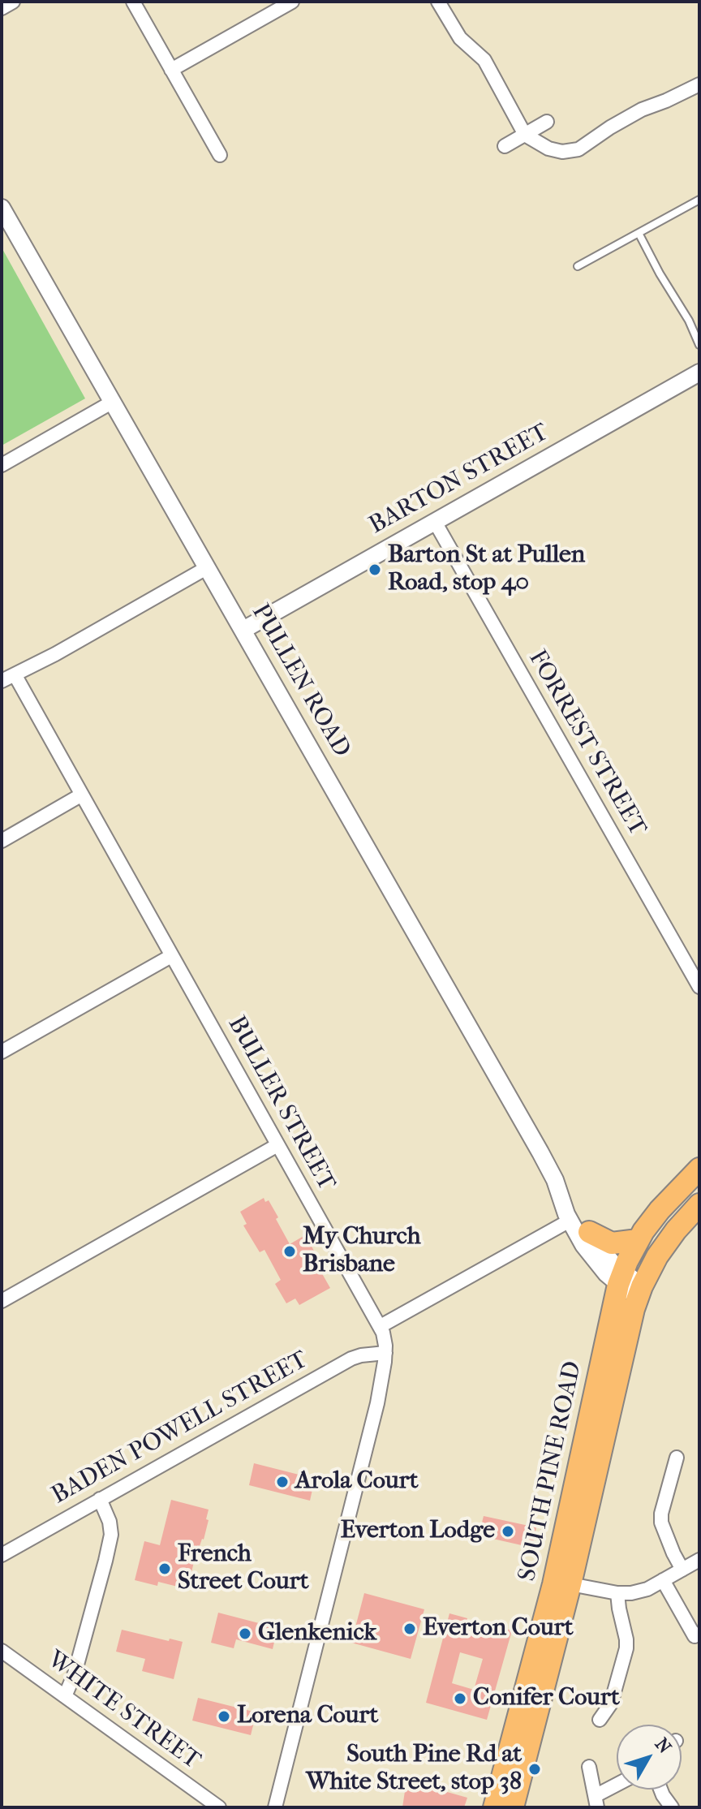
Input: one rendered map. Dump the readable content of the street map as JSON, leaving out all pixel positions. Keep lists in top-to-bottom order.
{
  "streets": {
    "highway": ["SOUTH PINE ROAD"],
    "street": [
      "BARTON STREET",
      "PULLEN ROAD",
      "FORREST STREET",
      "BULLER STREET",
      "BADEN POWELL STREET",
      "WHITE STREET"
    ]
  },
  "crossings": [
    ["BARTON STREET", "PULLEN ROAD"],
    ["BARTON STREET", "FORREST STREET"],
    ["PULLEN ROAD", "SOUTH PINE ROAD"],
    ["BULLER STREET", "BADEN POWELL STREET"]
  ],
  "places": [
    "Barton St at Pullen Road, stop 40",
    "My Church Brisbane",
    "Arola Court",
    "Everton Lodge",
    "French Street Court",
    "Everton Court",
    "Glenkenick",
    "Conifer Court",
    "Lorena Court",
    "South Pine Rd at White Street, stop 38"
  ],
  "north": "top right"
}
